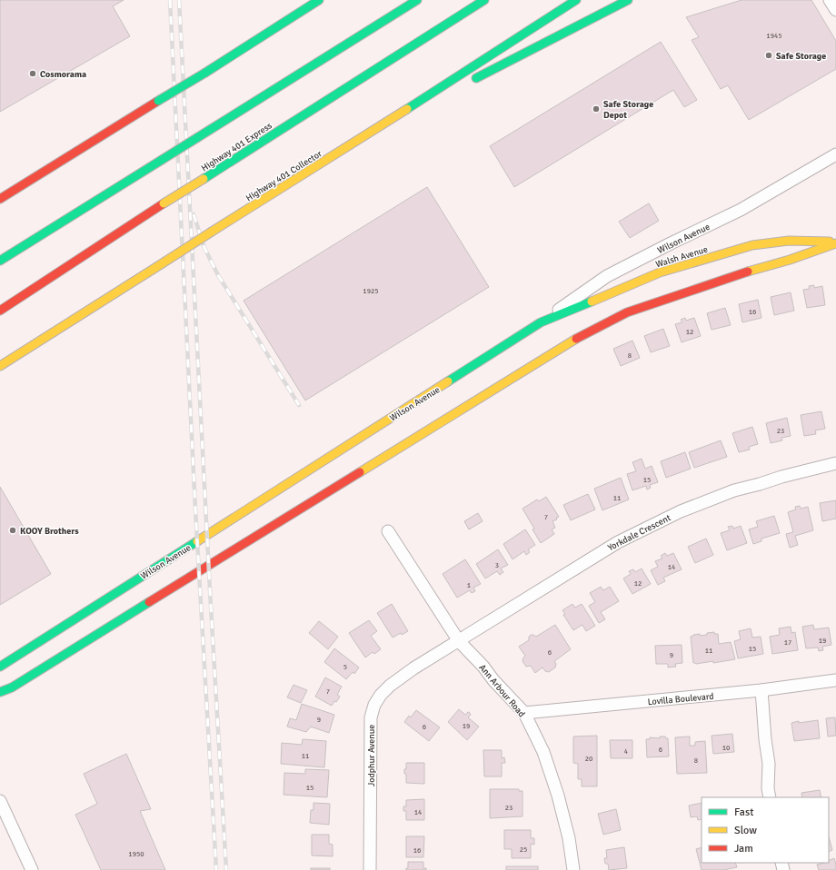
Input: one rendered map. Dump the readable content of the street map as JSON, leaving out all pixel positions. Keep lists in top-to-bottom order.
{
  "streets": {
    "main road": [
      "Highway 401 Express",
      "Highway 401 Collector",
      "Wilson Avenue",
      "Walsh Avenue"
    ],
    "street": [
      "Yorkdale Crescent",
      "Ann Arbour Road",
      "Lovilla Boulevard",
      "Jodphur Avenue"
    ]
  },
  "crossings": [
    ["Wilson Avenue", "Walsh Avenue"],
    ["Yorkdale Crescent", "Ann Arbour Road"],
    ["Yorkdale Crescent", "Jodphur Avenue"],
    ["Ann Arbour Road", "Lovilla Boulevard"],
    ["Ann Arbour Road", "Jodphur Avenue"]
  ],
  "places": [
    "Safe Storage",
    "Cosmorama",
    "Safe Storage Depot",
    "KOOY Brothers"
  ],
  "house_numbers": [
    "1945",
    "1925",
    "16",
    "12",
    "8",
    "23",
    "15",
    "11",
    "7",
    "3",
    "14",
    "12",
    "1",
    "19",
    "17",
    "15",
    "11",
    "6",
    "9",
    "5",
    "7",
    "9",
    "19",
    "6",
    "10",
    "6",
    "4",
    "11",
    "20",
    "8",
    "15",
    "23",
    "14",
    "25",
    "16",
    "1950"
  ],
  "legend": ["Fast", "Slow", "Jam"]
}
